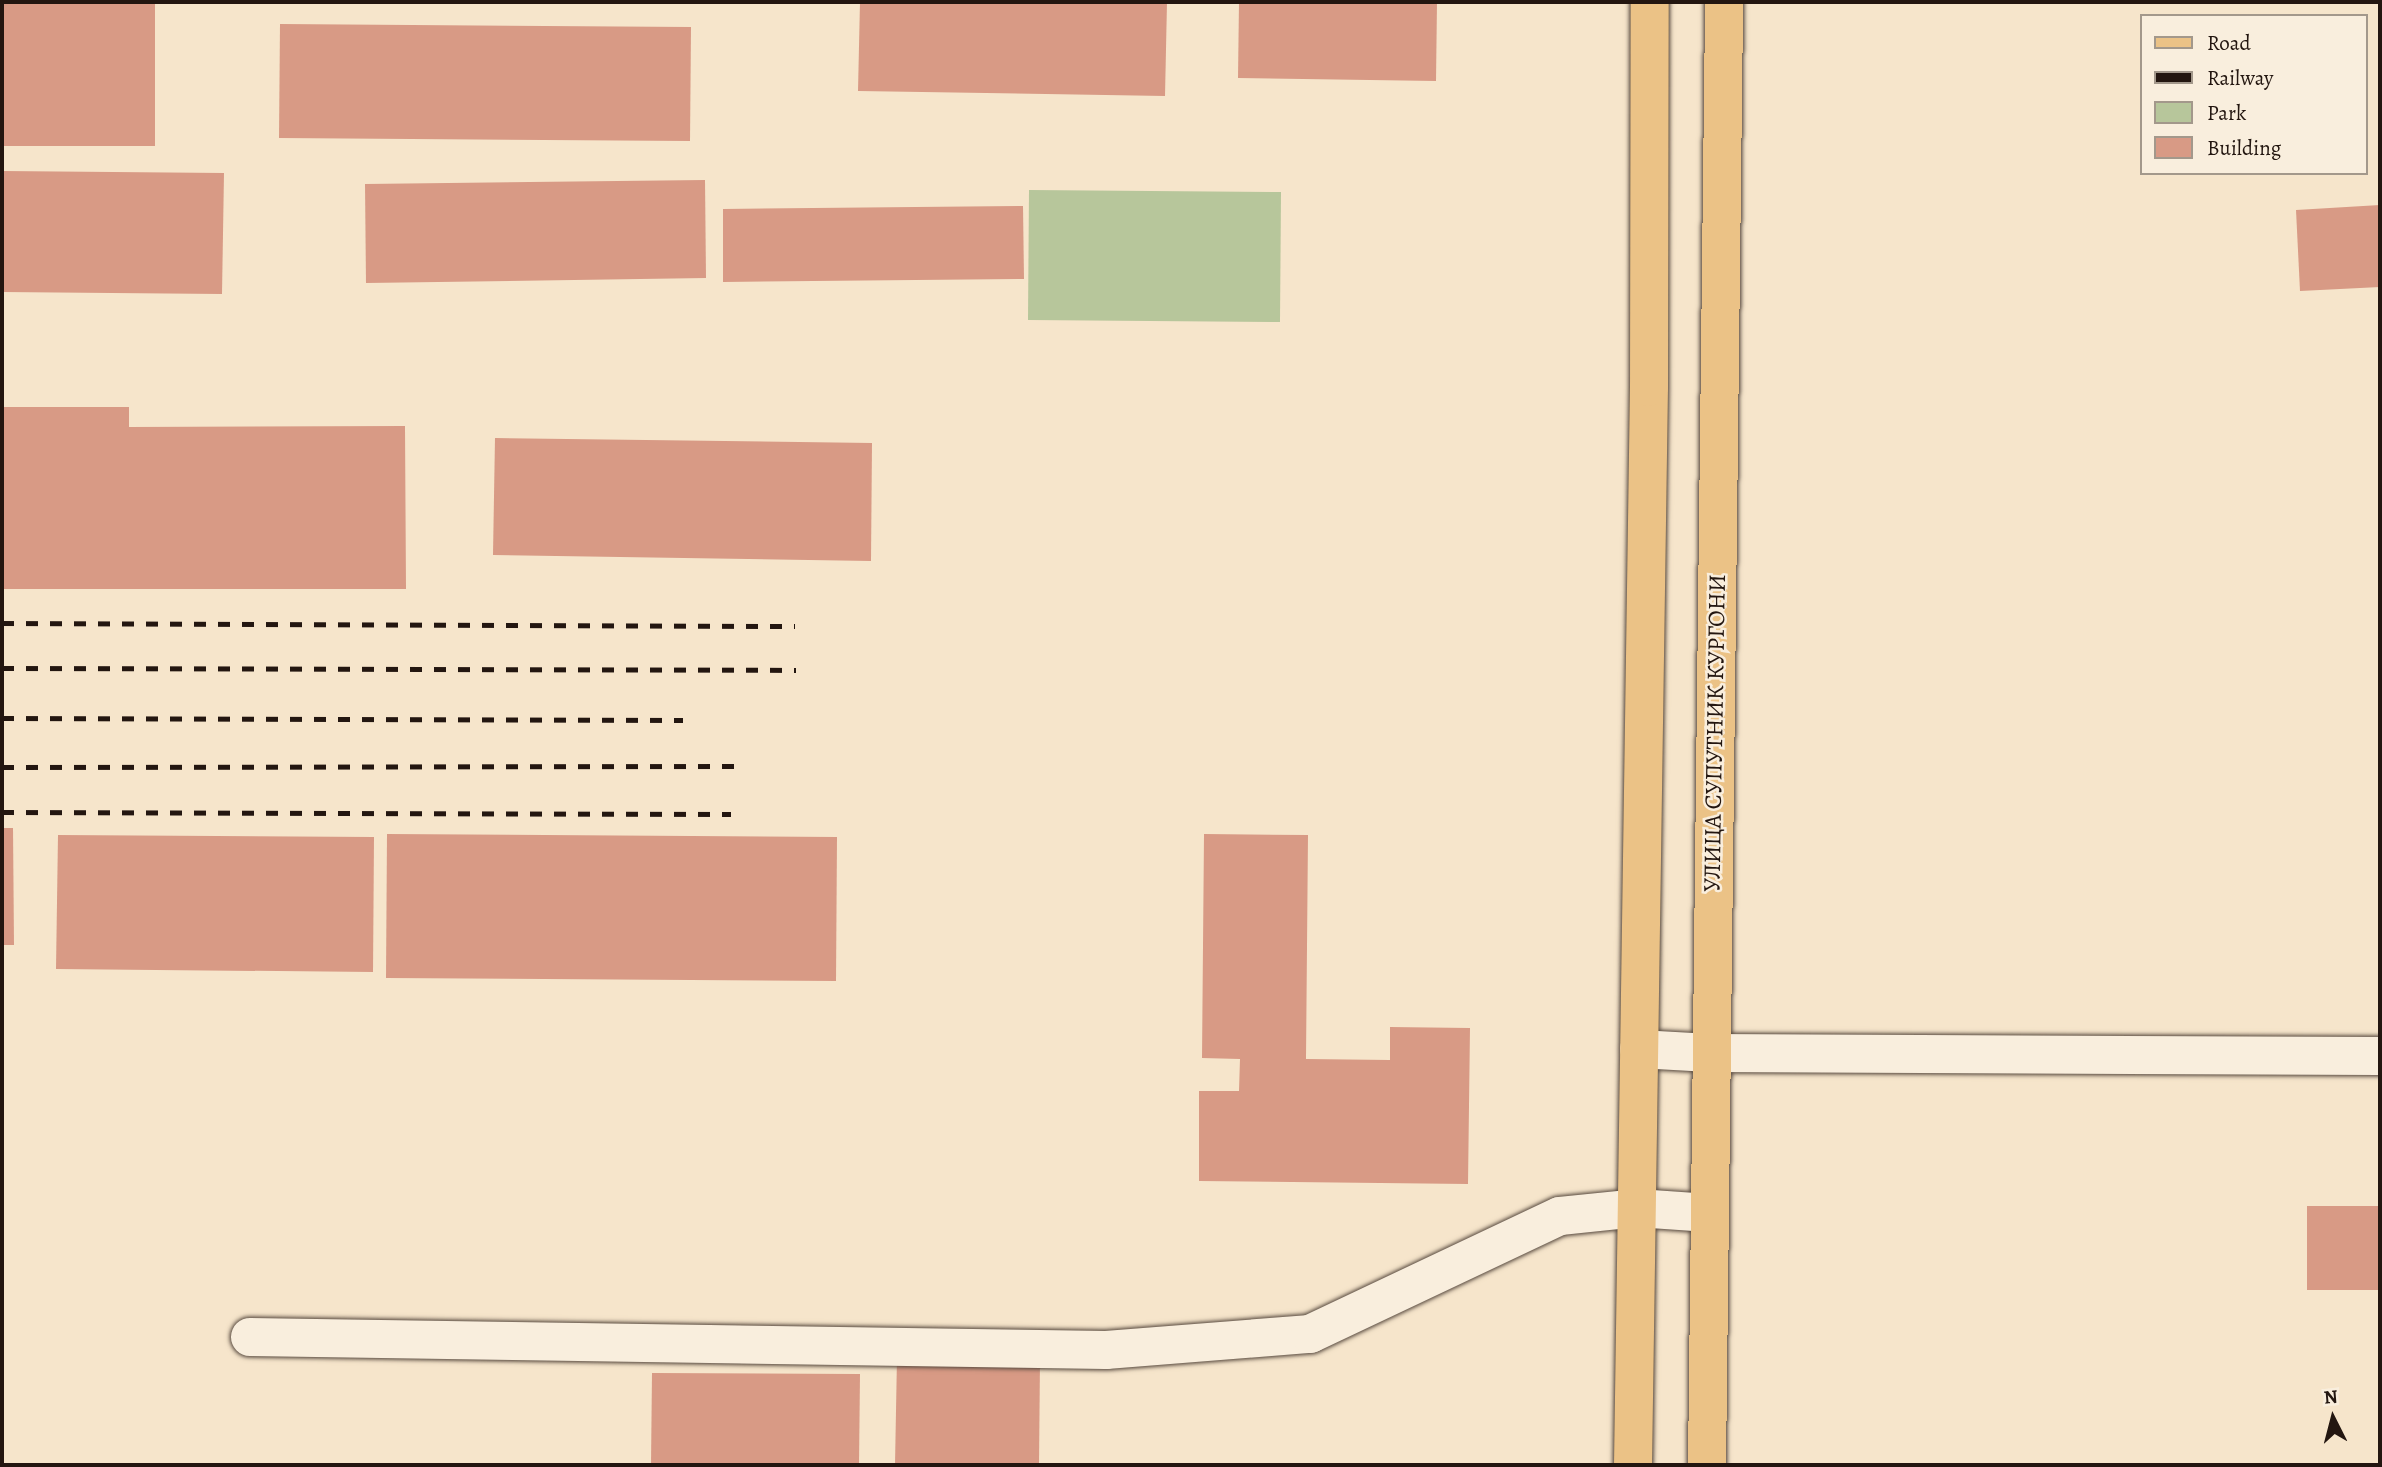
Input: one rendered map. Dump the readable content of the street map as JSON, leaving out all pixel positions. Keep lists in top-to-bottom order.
{
  "streets": {
    "main road": ["УЛИЦА СУПУТНИК КУРГОНИ"]
  },
  "legend": [
    "Road",
    "Railway",
    "Park",
    "Building"
  ],
  "north": "top"
}
